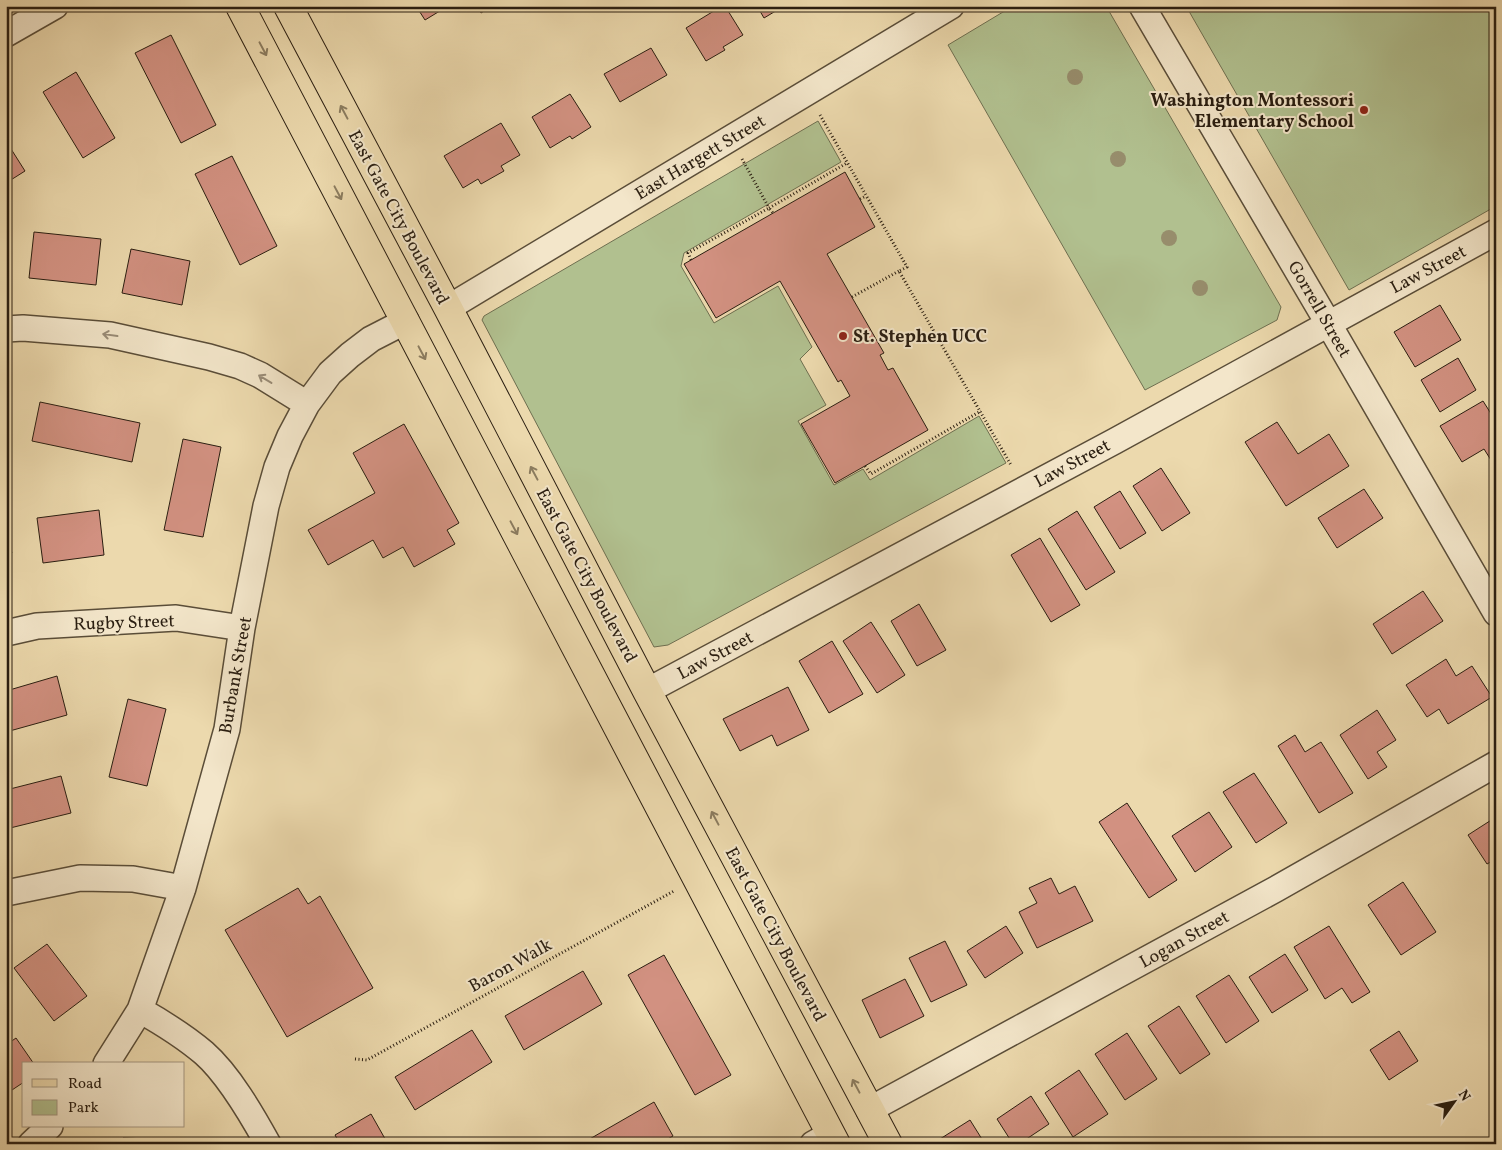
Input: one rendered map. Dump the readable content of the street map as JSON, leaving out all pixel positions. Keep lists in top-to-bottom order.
{
  "streets": {
    "main road": ["East Gate City Boulevard"],
    "street": [
      "East Hargett Street",
      "Law Street",
      "Gorrell Street",
      "Rugby Street",
      "Burbank Street",
      "Logan Street"
    ],
    "path": ["Baron Walk"]
  },
  "crossings": [
    ["East Hargett Street", "East Gate City Boulevard"],
    ["East Gate City Boulevard", "Law Street"],
    ["East Gate City Boulevard", "Logan Street"],
    ["Law Street", "Gorrell Street"],
    ["Rugby Street", "Burbank Street"]
  ],
  "places": ["Washington Montessori Elementary School", "St. Stephen UCC"],
  "legend": ["Road", "Park"],
  "north": "top right"
}
